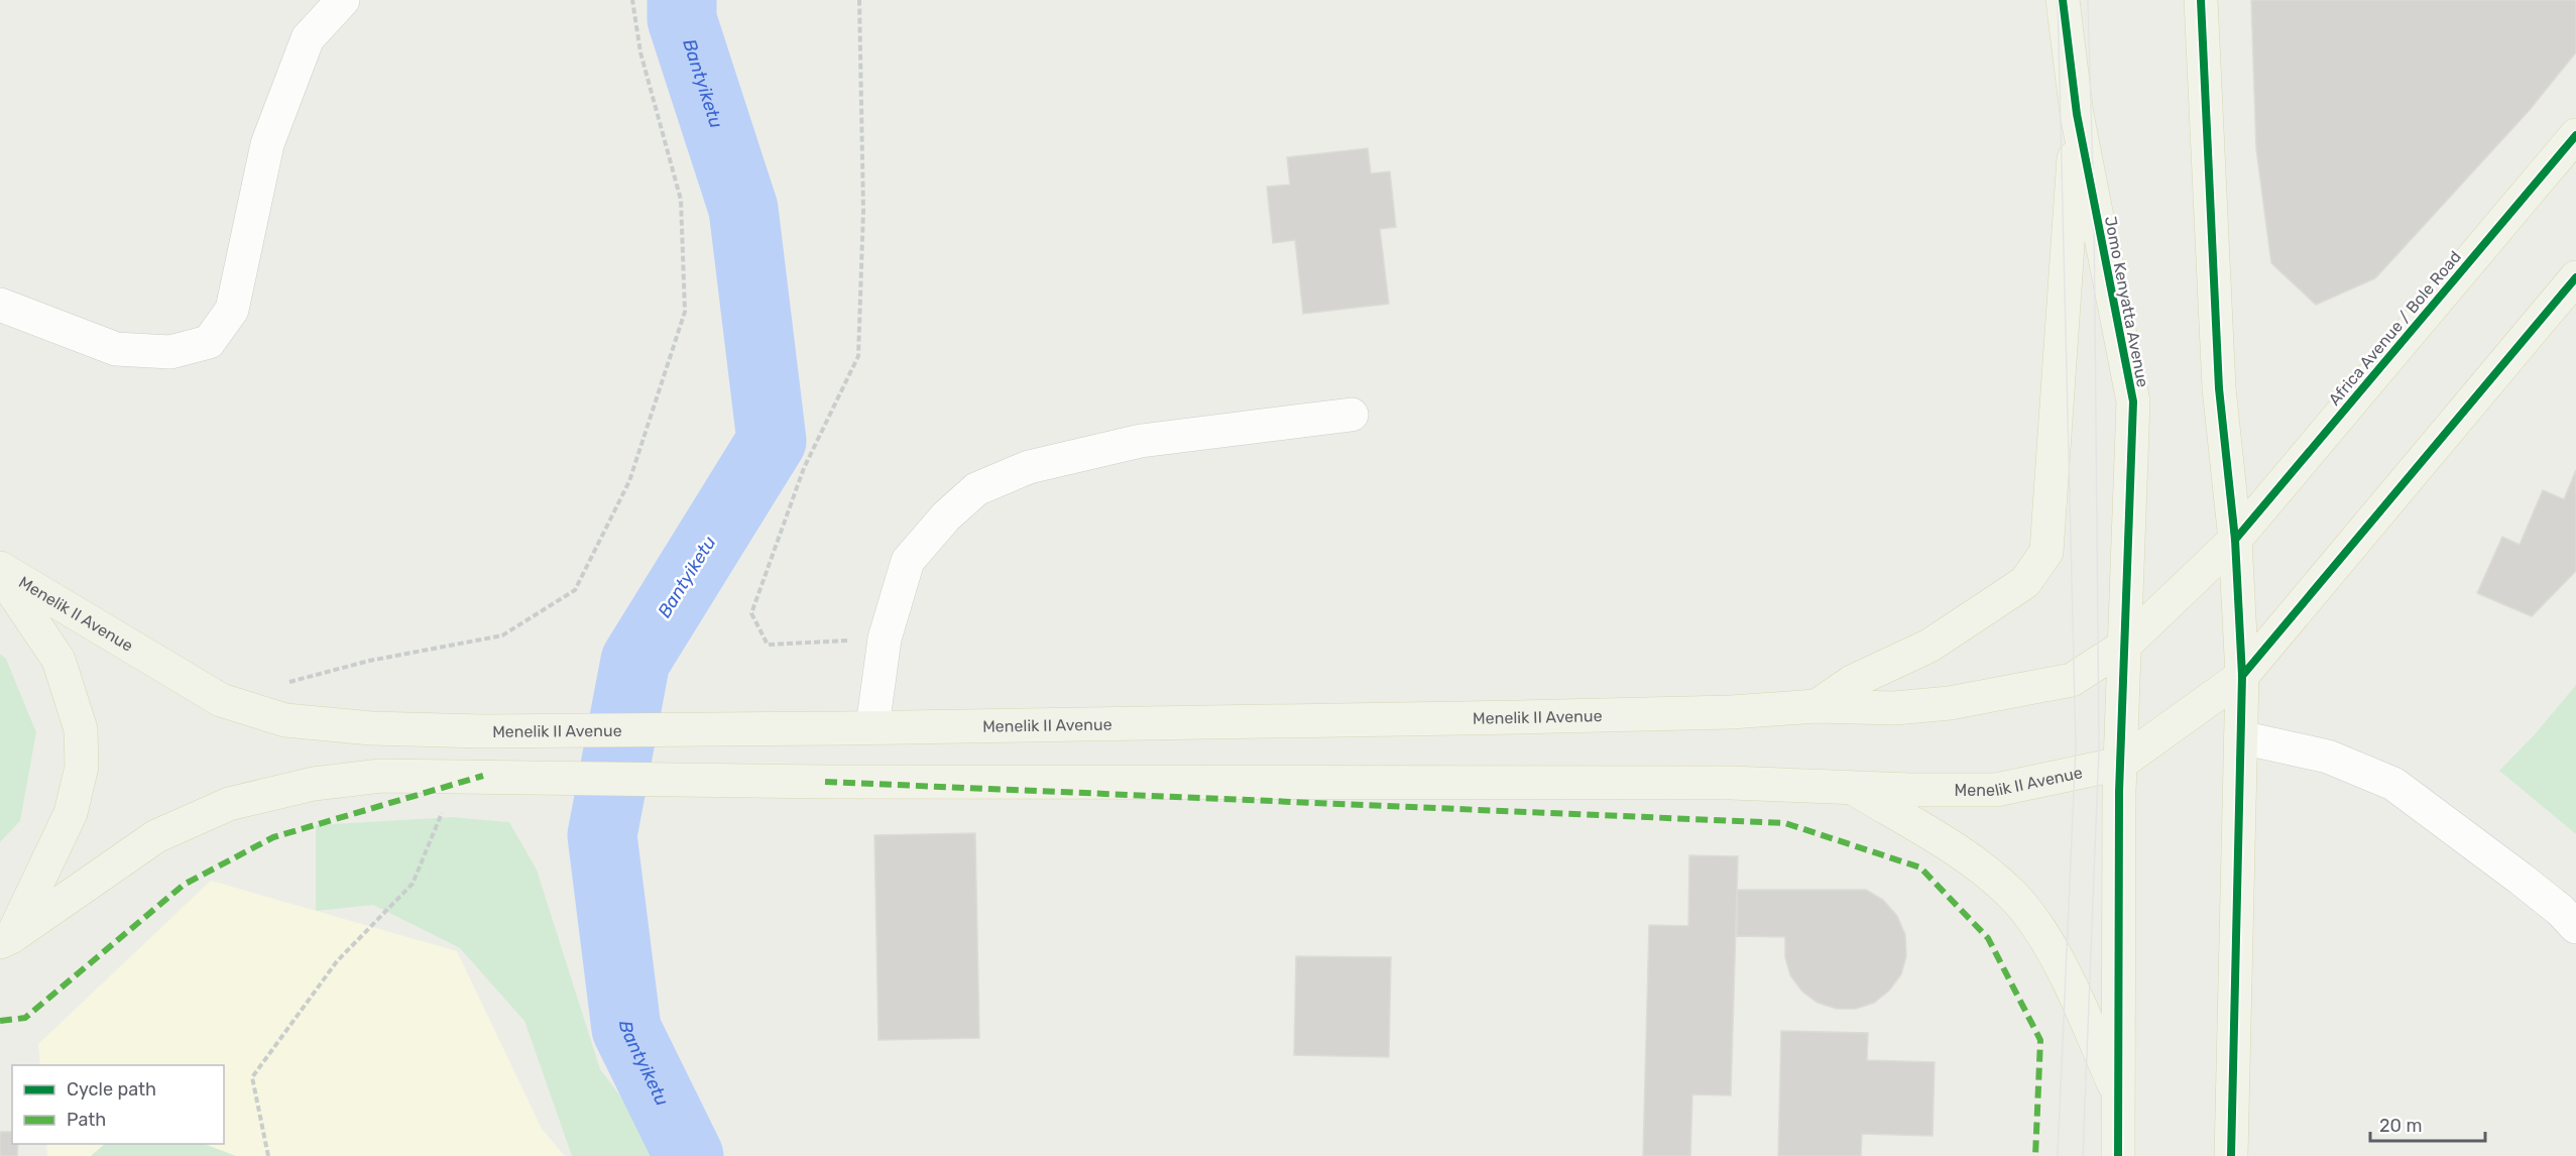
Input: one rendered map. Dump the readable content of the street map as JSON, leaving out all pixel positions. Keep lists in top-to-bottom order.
{
  "streets": {
    "main road": ["Jomo Kenyatta Avenue", "Africa Avenue / Bole Road", "Menelik II Avenue"]
  },
  "crossings": [
    ["Jomo Kenyatta Avenue", "Africa Avenue / Bole Road"],
    ["Jomo Kenyatta Avenue", "Menelik II Avenue"],
    ["Africa Avenue / Bole Road", "Menelik II Avenue"]
  ],
  "water": ["Bantyiketu"],
  "legend": ["Cycle path", "Path"],
  "scale_bar": "20 m"
}
